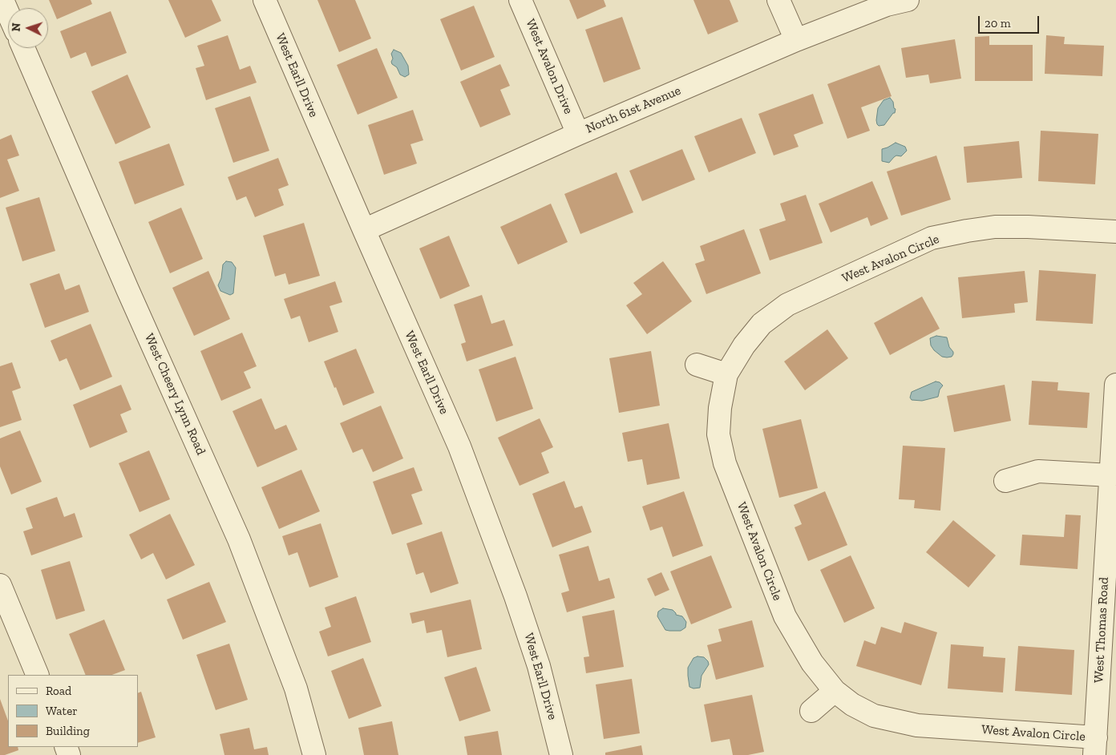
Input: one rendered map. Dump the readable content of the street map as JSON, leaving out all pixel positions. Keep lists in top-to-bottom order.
{
  "streets": {
    "street": [
      "West Avalon Drive",
      "West Earll Drive",
      "North 61st Avenue",
      "West Avalon Circle",
      "West Cheery Lynn Road",
      "West Thomas Road"
    ]
  },
  "crossings": [
    ["West Avalon Drive", "North 61st Avenue"],
    ["West Earll Drive", "North 61st Avenue"],
    ["West Avalon Circle", "West Thomas Road"]
  ],
  "legend": ["Road", "Water", "Building"],
  "scale_bar": "20 m",
  "north": "left"
}
